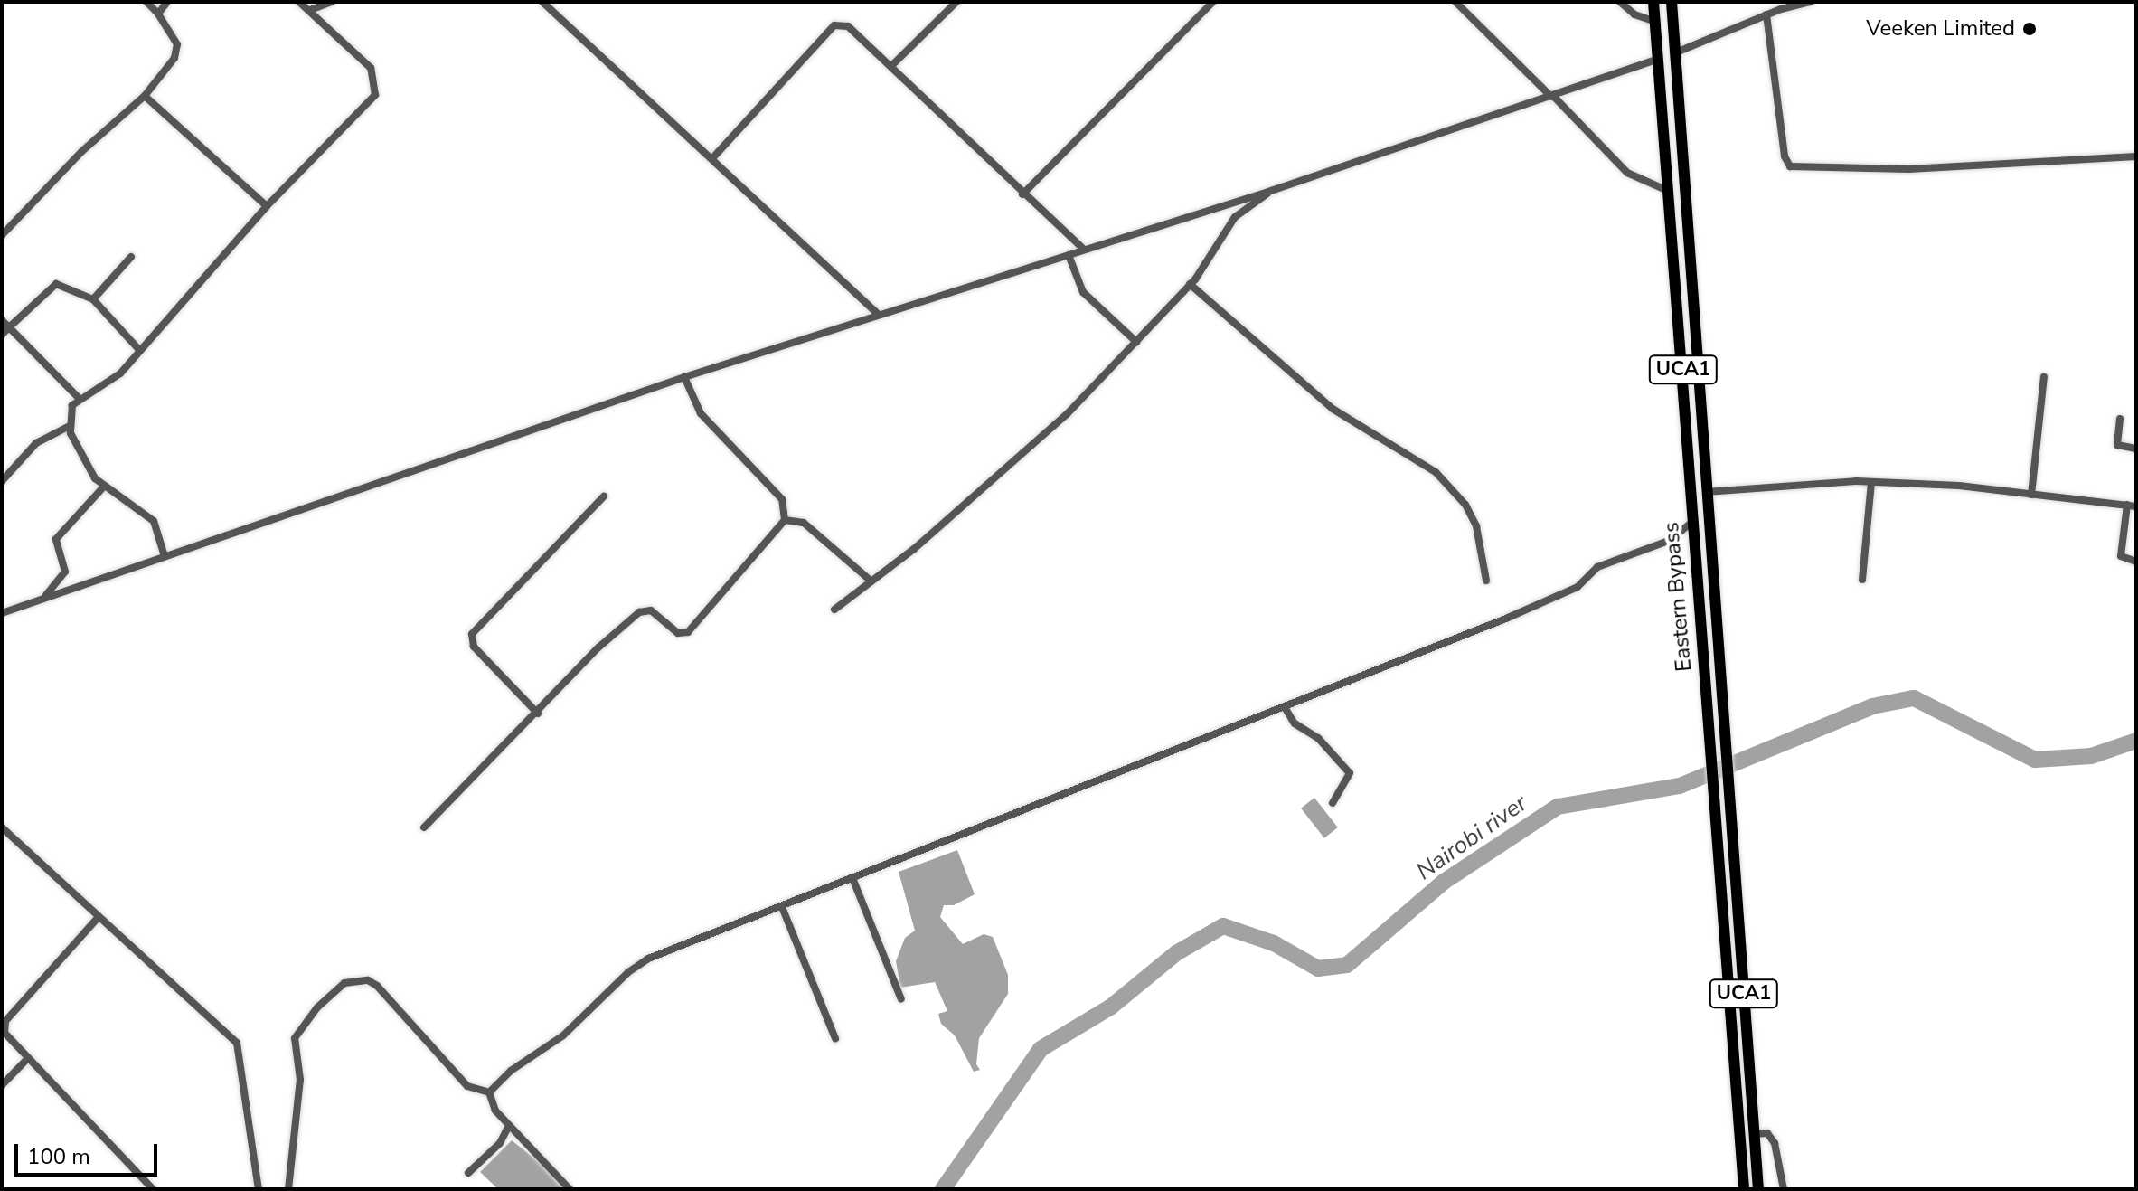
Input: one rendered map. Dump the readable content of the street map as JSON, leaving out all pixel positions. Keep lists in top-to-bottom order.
{
  "streets": {
    "main road": ["UCA1", "Eastern Bypass"]
  },
  "water": ["Nairobi river"],
  "places": ["Veeken Limited"],
  "scale_bar": "100 m"
}
